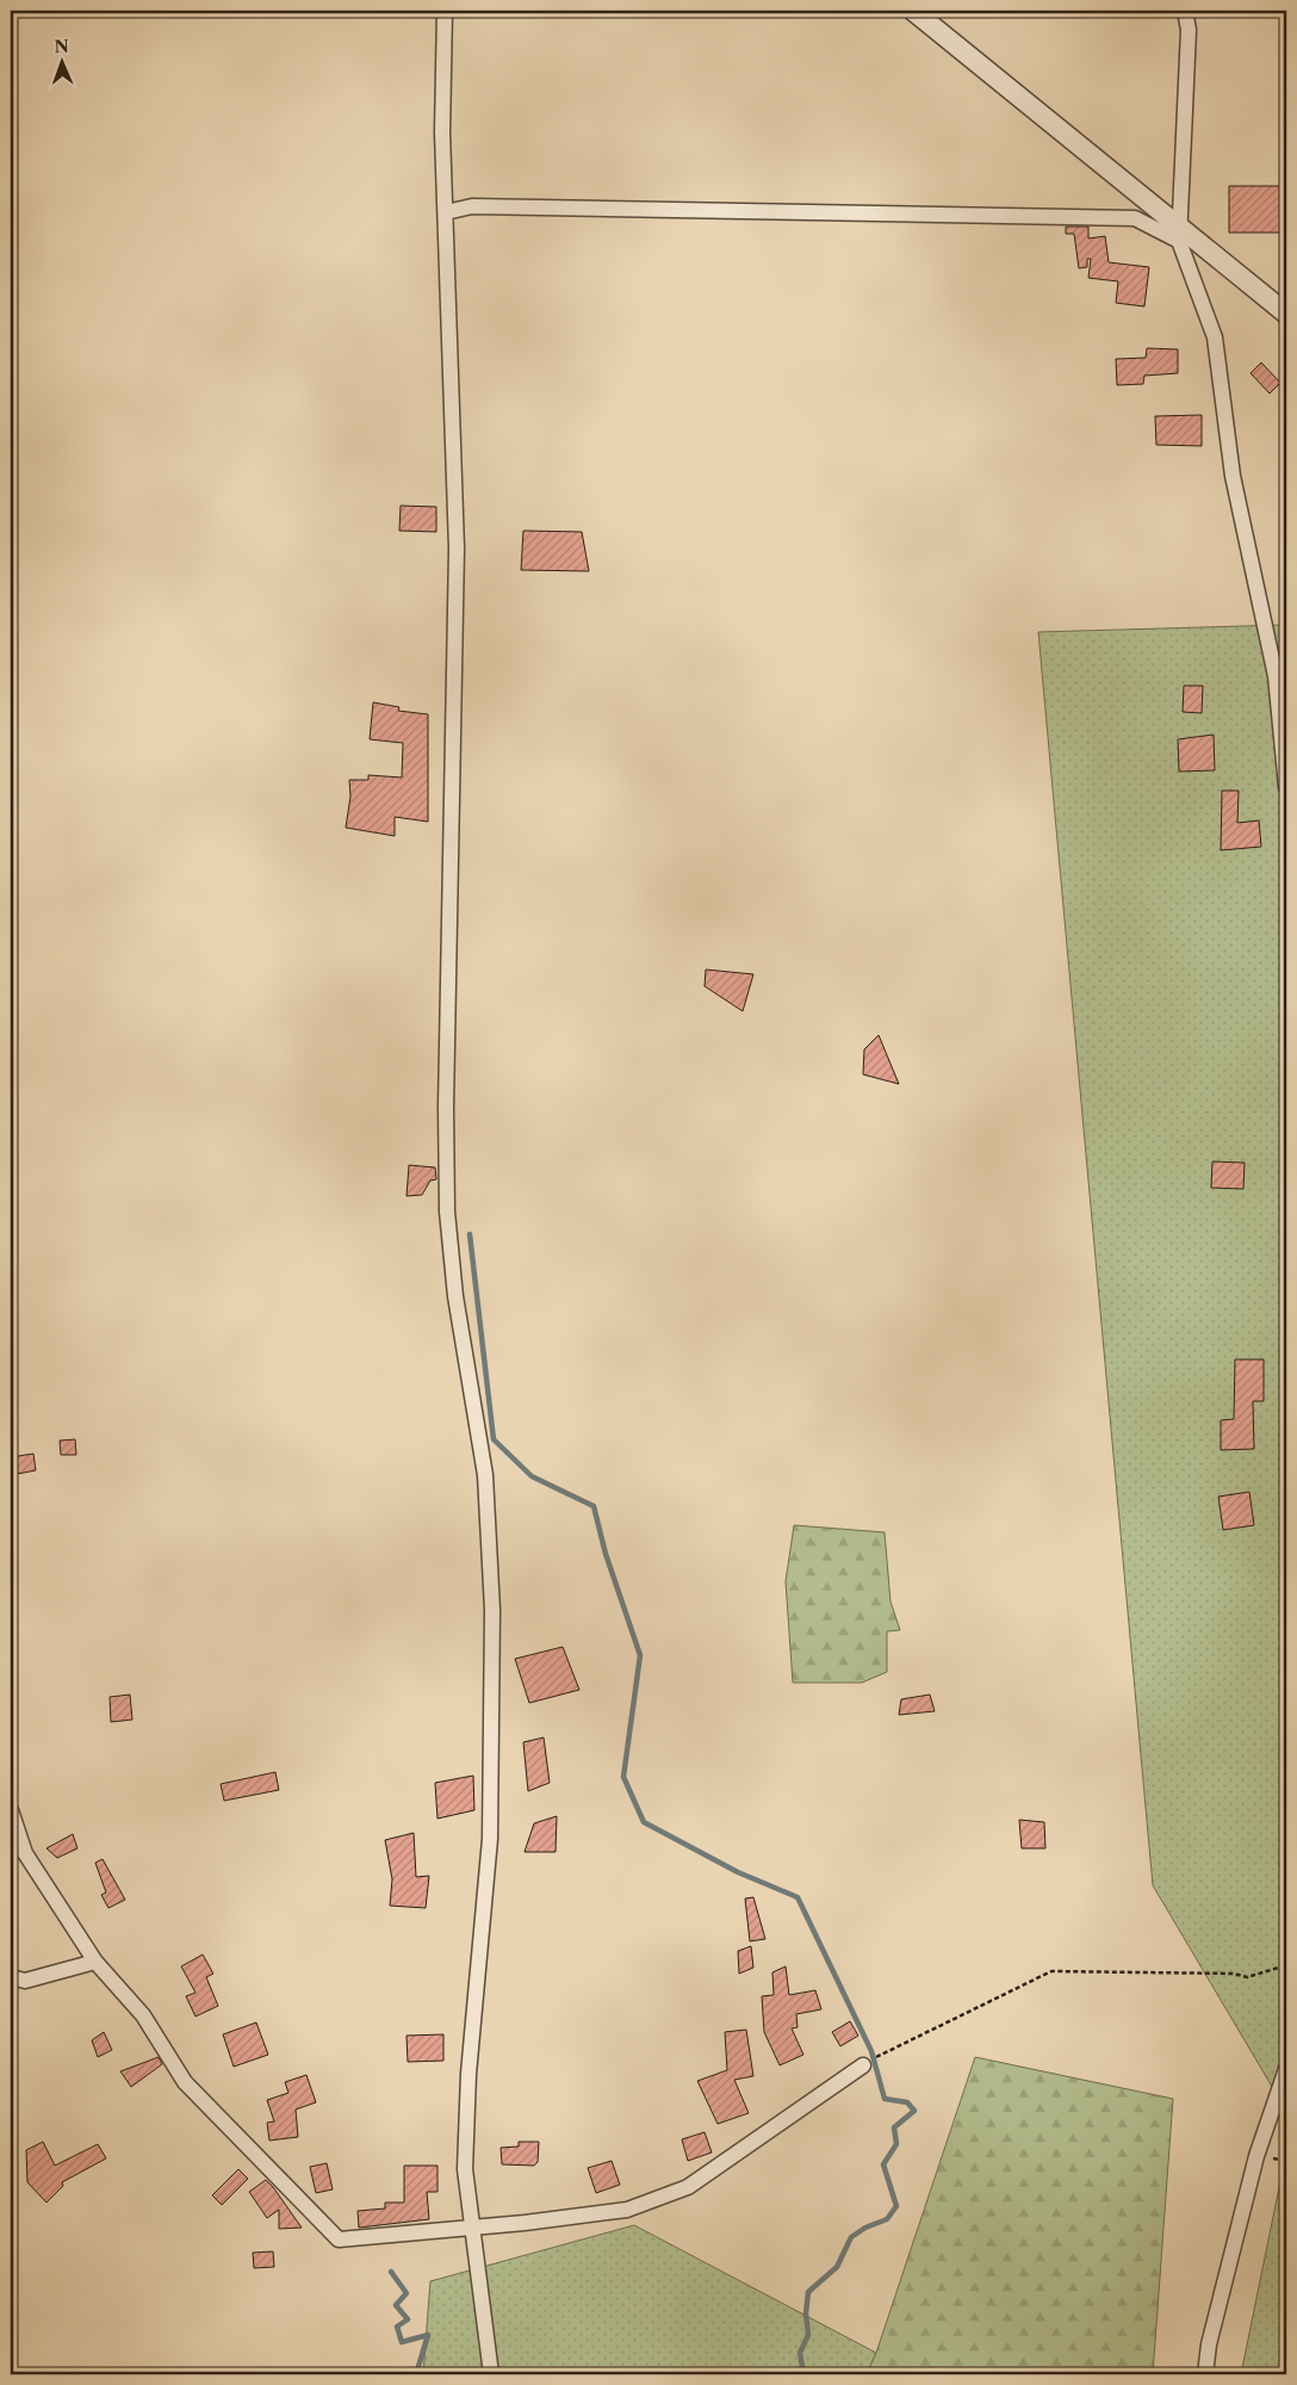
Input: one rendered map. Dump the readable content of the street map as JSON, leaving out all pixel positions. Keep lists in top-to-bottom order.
{
  "north": "top"
}
